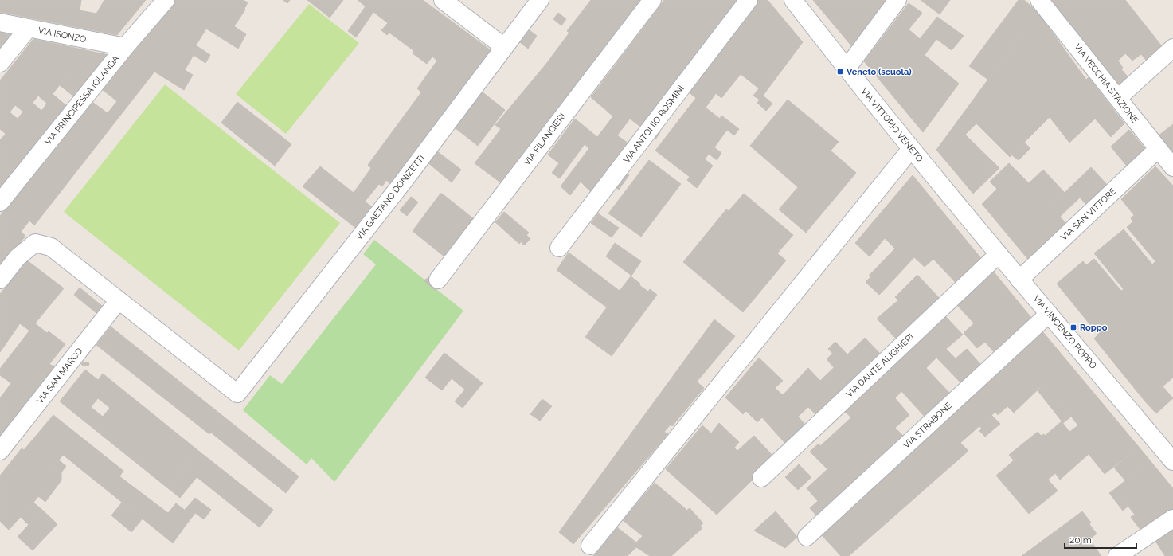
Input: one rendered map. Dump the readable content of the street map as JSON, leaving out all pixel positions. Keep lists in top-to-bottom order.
{
  "streets": {
    "street": [
      "VIA ISONZO",
      "VIA VECCHIA STAZIONE",
      "VIA PRINCIPESSA IOLANDA",
      "VIA ANTONIO ROSMINI",
      "VIA VITTORIO VENETO",
      "VIA FILANGIERI",
      "VIA GAETANO DONIZETTI",
      "VIA SAN VITTORE",
      "VIA VINCENZO ROPPO",
      "VIA DANTE ALIGHIERI",
      "VIA SAN MARCO",
      "VIA STRABONE"
    ]
  },
  "crossings": [
    ["VIA ISONZO", "VIA PRINCIPESSA IOLANDA"],
    ["VIA VECCHIA STAZIONE", "VIA SAN VITTORE"],
    ["VIA VITTORIO VENETO", "VIA VINCENZO ROPPO"],
    ["VIA GAETANO DONIZETTI", "VIA SAN MARCO"],
    ["VIA SAN VITTORE", "VIA VINCENZO ROPPO"],
    ["VIA VINCENZO ROPPO", "VIA DANTE ALIGHIERI"],
    ["VIA VINCENZO ROPPO", "VIA STRABONE"]
  ],
  "places": {
    "transit": ["Veneto (scuola)", "Roppo"]
  },
  "scale_bar": "20 m"
}
